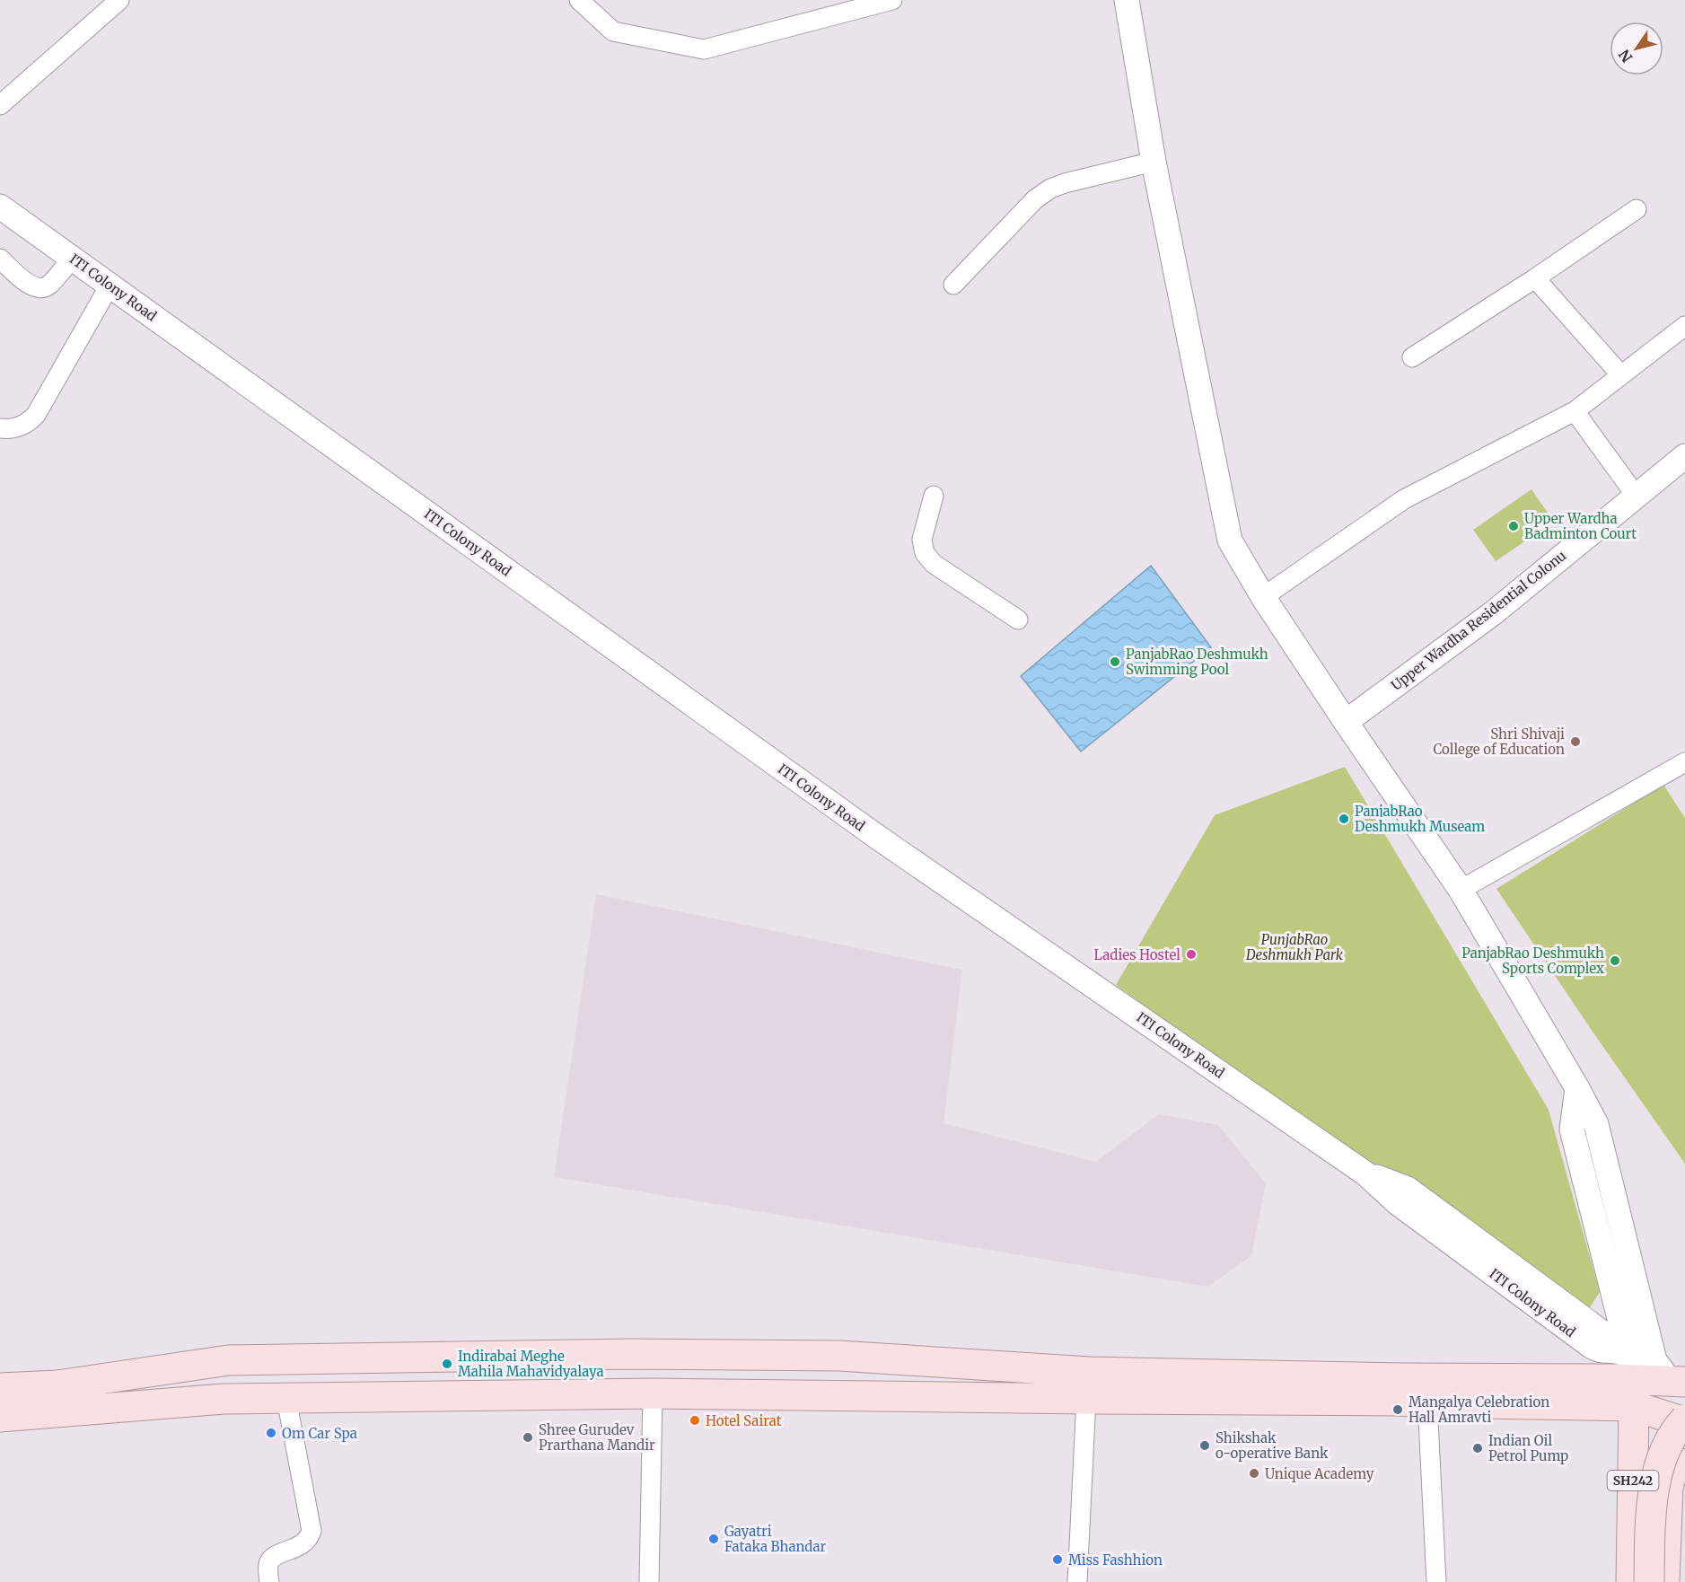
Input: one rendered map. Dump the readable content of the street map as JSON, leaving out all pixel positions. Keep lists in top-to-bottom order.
{
  "streets": {
    "main road": ["SH242"],
    "street": ["ITI Colony Road", "Upper Wardha Residential Colonu"]
  },
  "crossings": [
    ["ITI Colony Road", "SH242"]
  ],
  "parks": ["PunjabRao Deshmukh Park"],
  "places": [
    "Upper Wardha Badminton Court",
    "PanjabRao Deshmukh Swimming Pool",
    "Shri Shivaji College of Education",
    "PanjabRao Deshmukh Museam",
    "Ladies Hostel",
    "PanjabRao Deshmukh Sports Complex",
    "Indirabai Meghe Mahila Mahavidyalaya",
    "Mangalya Celebration Hall Amravti",
    "Hotel Sairat",
    "Om Car Spa",
    "Shree Gurudev Prarthana Mandir",
    "Shikshak o-operative Bank",
    "Indian Oil Petrol Pump",
    "Unique Academy",
    "Gayatri Fataka Bhandar",
    "Miss Fashhion"
  ],
  "north": "bottom left"
}
